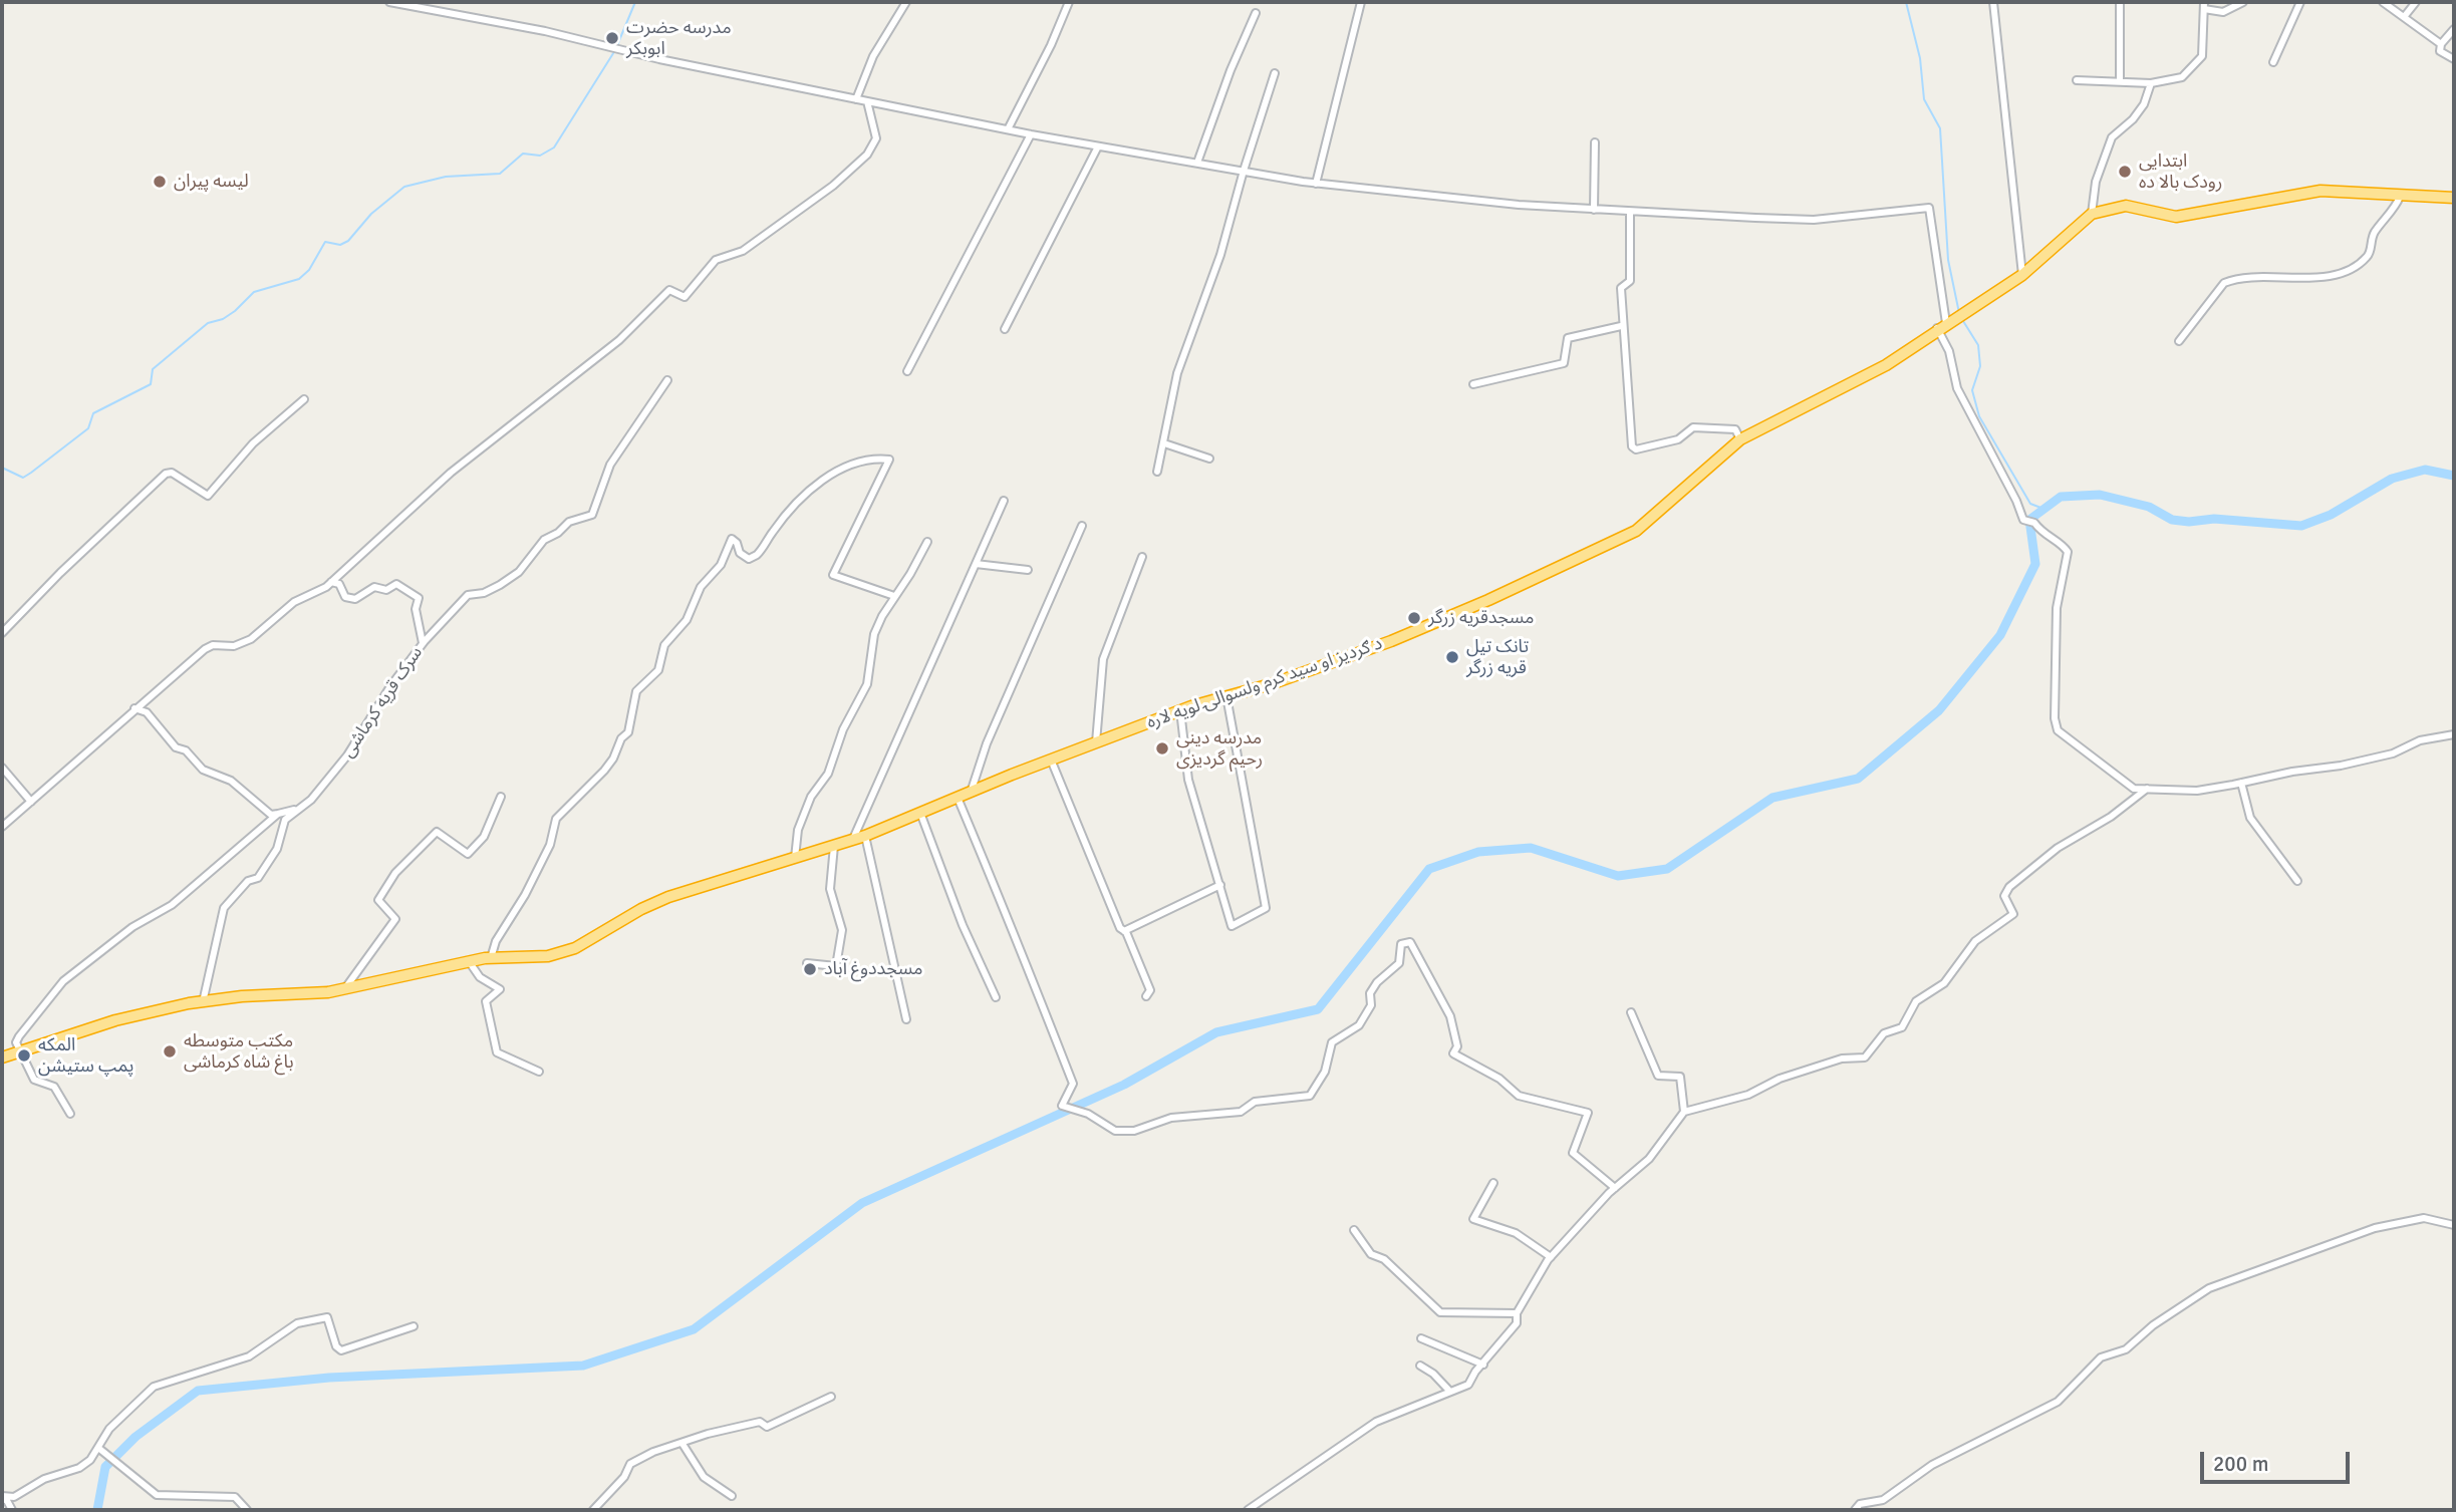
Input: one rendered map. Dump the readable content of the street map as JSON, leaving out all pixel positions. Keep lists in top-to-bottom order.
{
  "streets": {
    "highway": ["د ګردیز او سید کرم ولسوالۍ لویه لاره"],
    "street": ["سرک قریه کرماشی"]
  },
  "crossings": [
    ["د ګردیز او سید کرم ولسوالۍ لویه لاره", "سرک قریه کرماشی"]
  ],
  "places": [
    "مدرسه حضرت ابوبکر",
    "ابتدایی رودک بالا ده",
    "لیسه پیران",
    "مسجدقریه زرگر",
    "تانک تیل قریه زرگر",
    "مدرسه دینی رحیم گردیزی",
    "مسجددوغ آباد",
    "مکتب متوسطه باغ شاه کرماشی",
    "المکه پمپ ستیشن"
  ],
  "scale_bar": "200 m"
}
